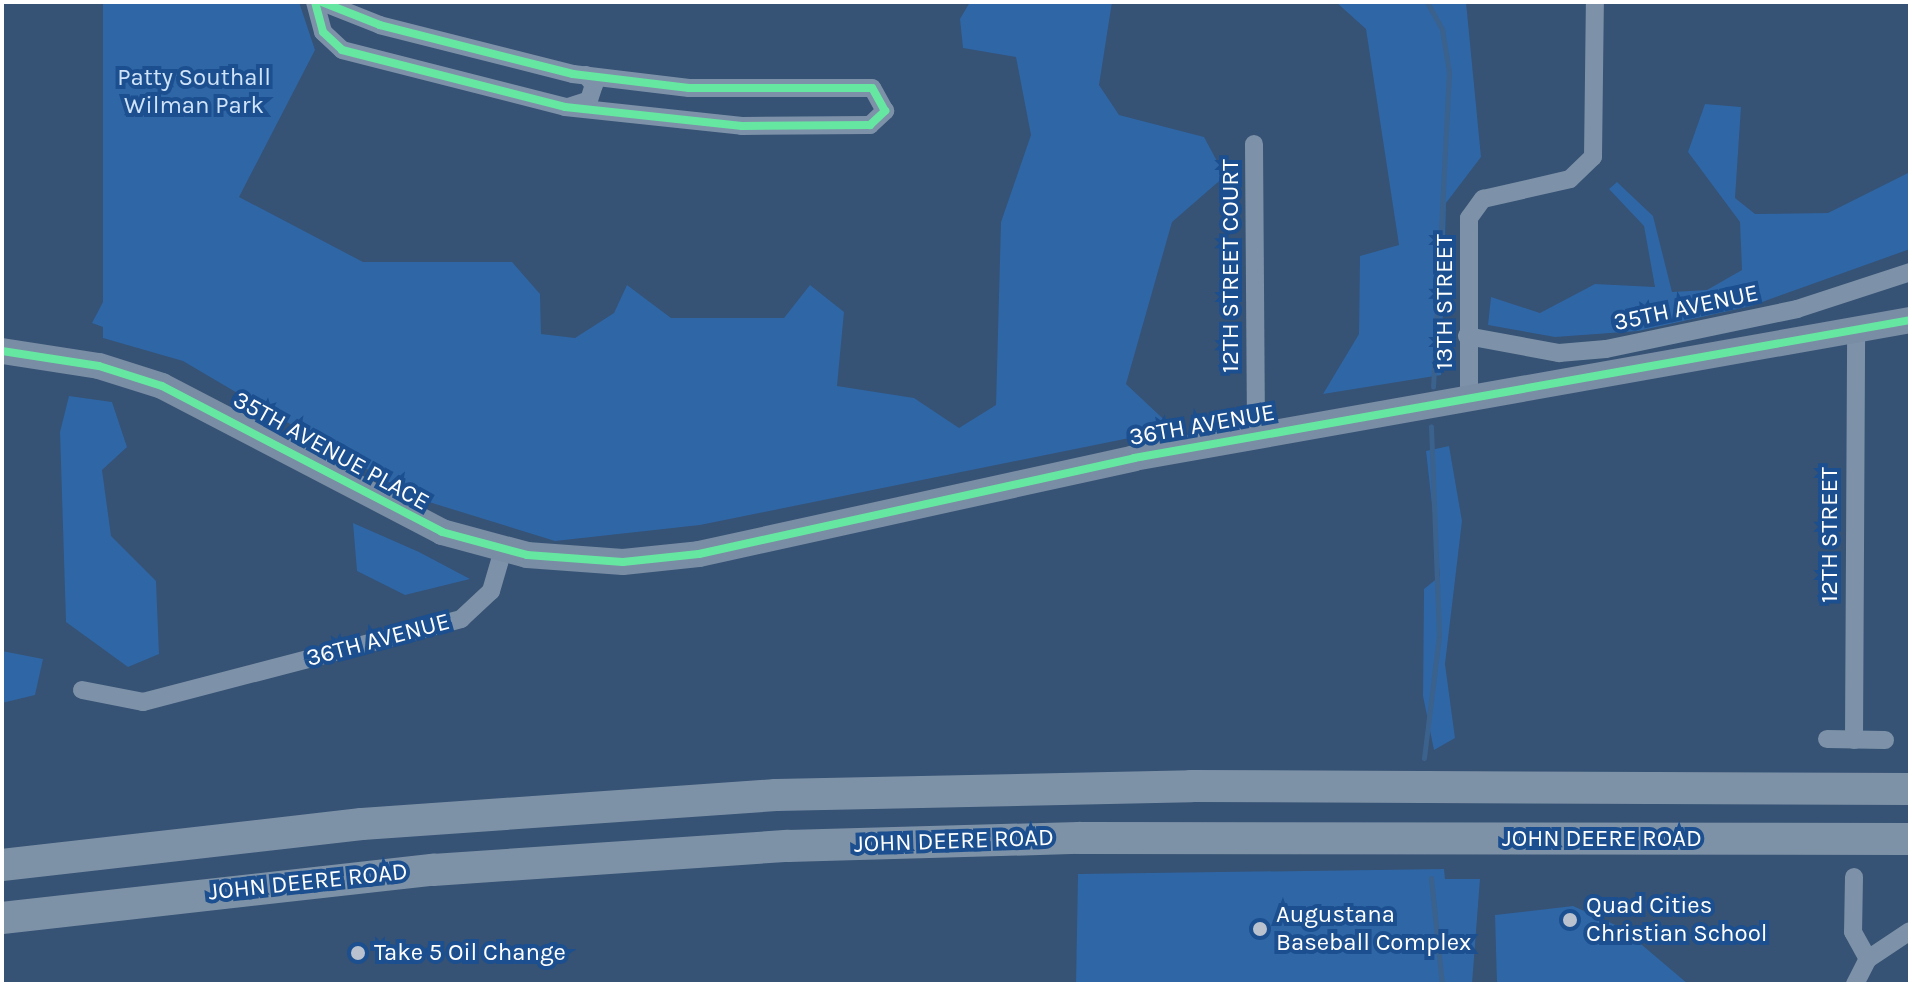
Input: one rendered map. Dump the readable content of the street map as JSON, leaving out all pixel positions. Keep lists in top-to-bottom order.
{
  "streets": {
    "highway": ["JOHN DEERE ROAD"],
    "street": [
      "12TH STREET COURT",
      "13TH STREET",
      "35TH AVENUE",
      "36TH AVENUE",
      "35TH AVENUE PLACE",
      "12TH STREET"
    ]
  },
  "crossings": [
    ["12TH STREET COURT", "36TH AVENUE"],
    ["13TH STREET", "35TH AVENUE"],
    ["13TH STREET", "36TH AVENUE"],
    ["36TH AVENUE", "35TH AVENUE PLACE"],
    ["36TH AVENUE", "12TH STREET"]
  ],
  "parks": ["Patty Southall Wilman Park"],
  "places": ["Quad Cities Christian School", "Augustana Baseball Complex", "Take 5 Oil Change"]
}
